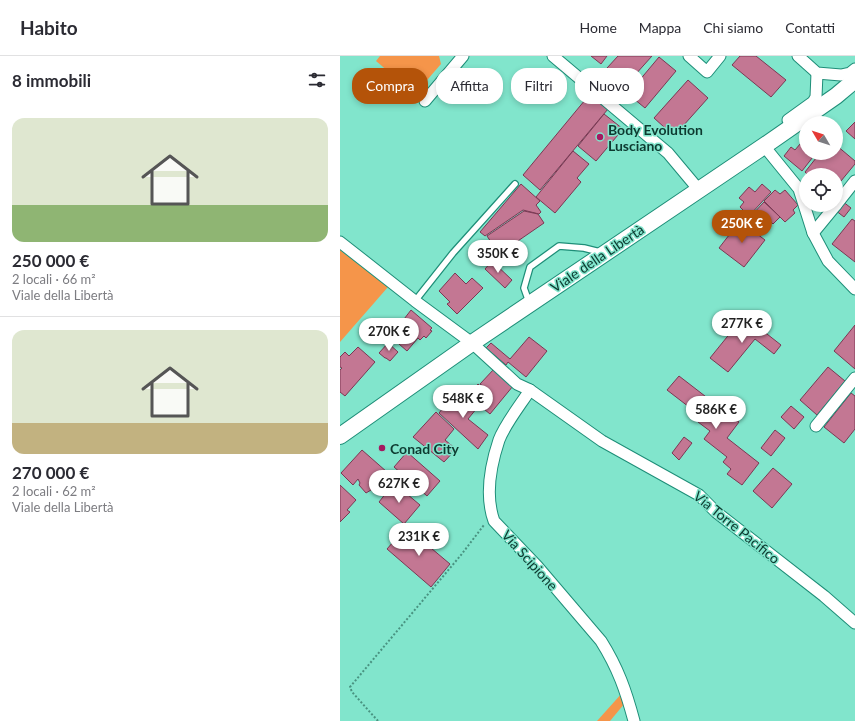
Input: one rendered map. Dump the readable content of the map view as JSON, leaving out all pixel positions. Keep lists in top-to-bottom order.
{
  "streets": {
    "main road": ["Viale della Libertà"],
    "street": ["Via Torre Pacifico", "Via Scipione"]
  },
  "crossings": [
    ["Viale della Libertà", "Via Torre Pacifico"],
    ["Via Torre Pacifico", "Via Scipione"]
  ],
  "places": ["Body Evolution Lusciano", "Conad City"],
  "north": "top left",
  "page": {
    "header": "Habito",
    "nav": [
      "Home",
      "Mappa",
      "Chi siamo",
      "Contatti"
    ],
    "heading": "8 immobili",
    "chip": [
      "Compra",
      "Affitta",
      "Filtri",
      "Nuovo"
    ],
    "list": [
      {
        "name": "250 000 €",
        "note": "2 locali · 66 m² · Viale della Libertà"
      },
      {
        "name": "270 000 €",
        "note": "2 locali · 62 m² · Viale della Libertà"
      }
    ],
    "price": [
      "250K €",
      "350K €",
      "277K €",
      "270K €",
      "548K €",
      "586K €",
      "627K €",
      "231K €"
    ]
  }
}
